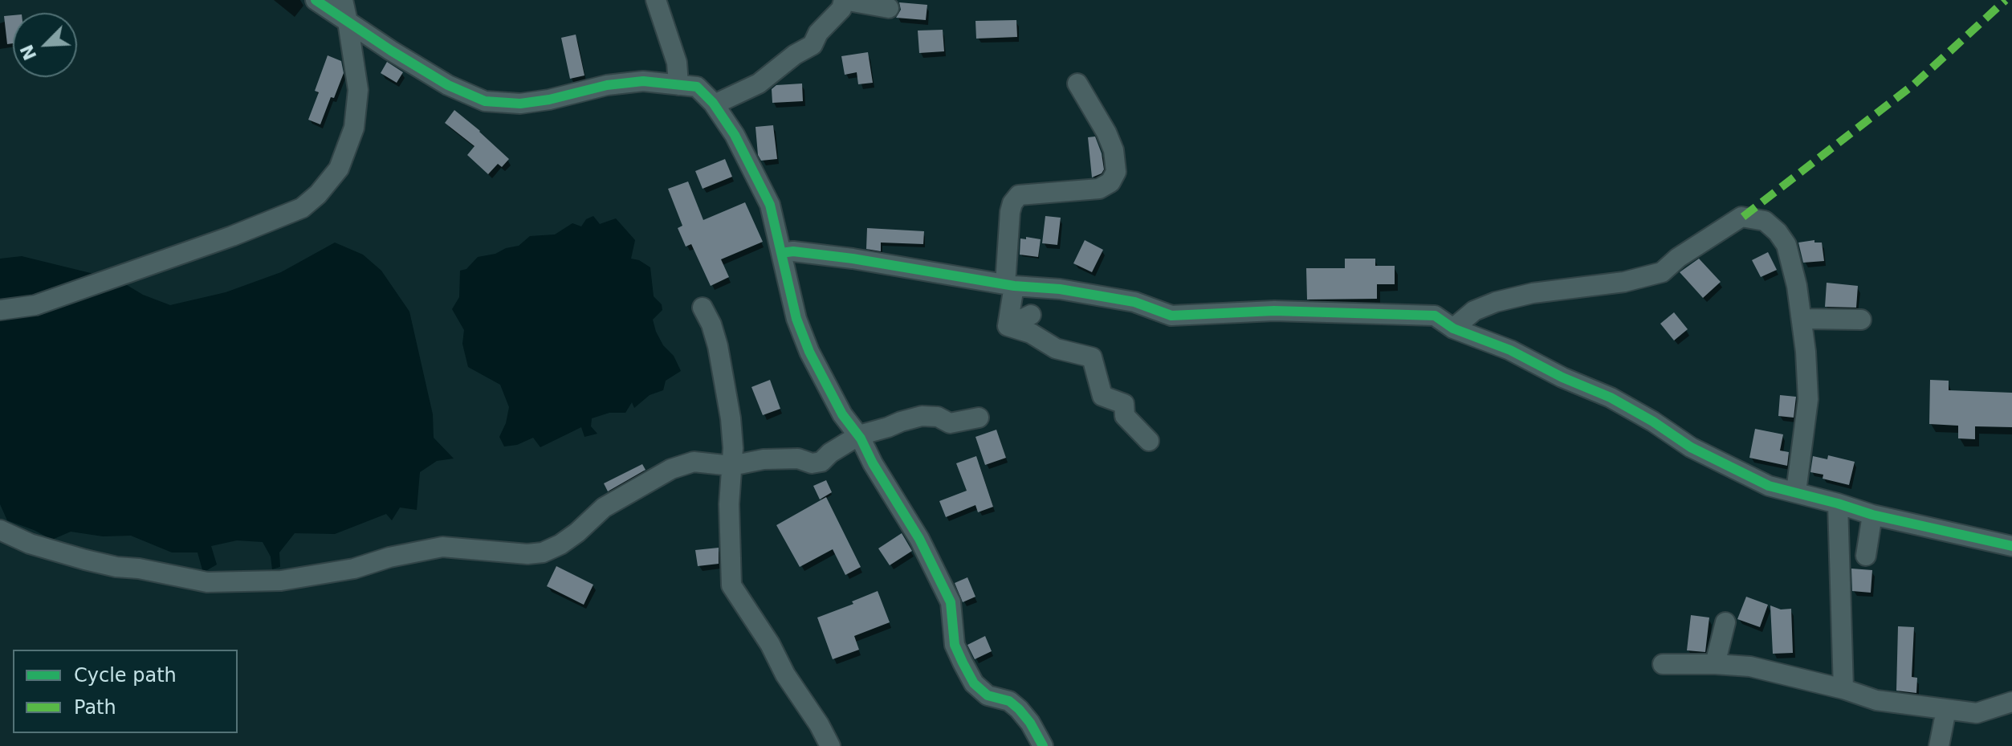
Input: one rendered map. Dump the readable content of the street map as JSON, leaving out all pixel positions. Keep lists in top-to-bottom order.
{
  "legend": ["Cycle path", "Path"],
  "north": "bottom left"
}
